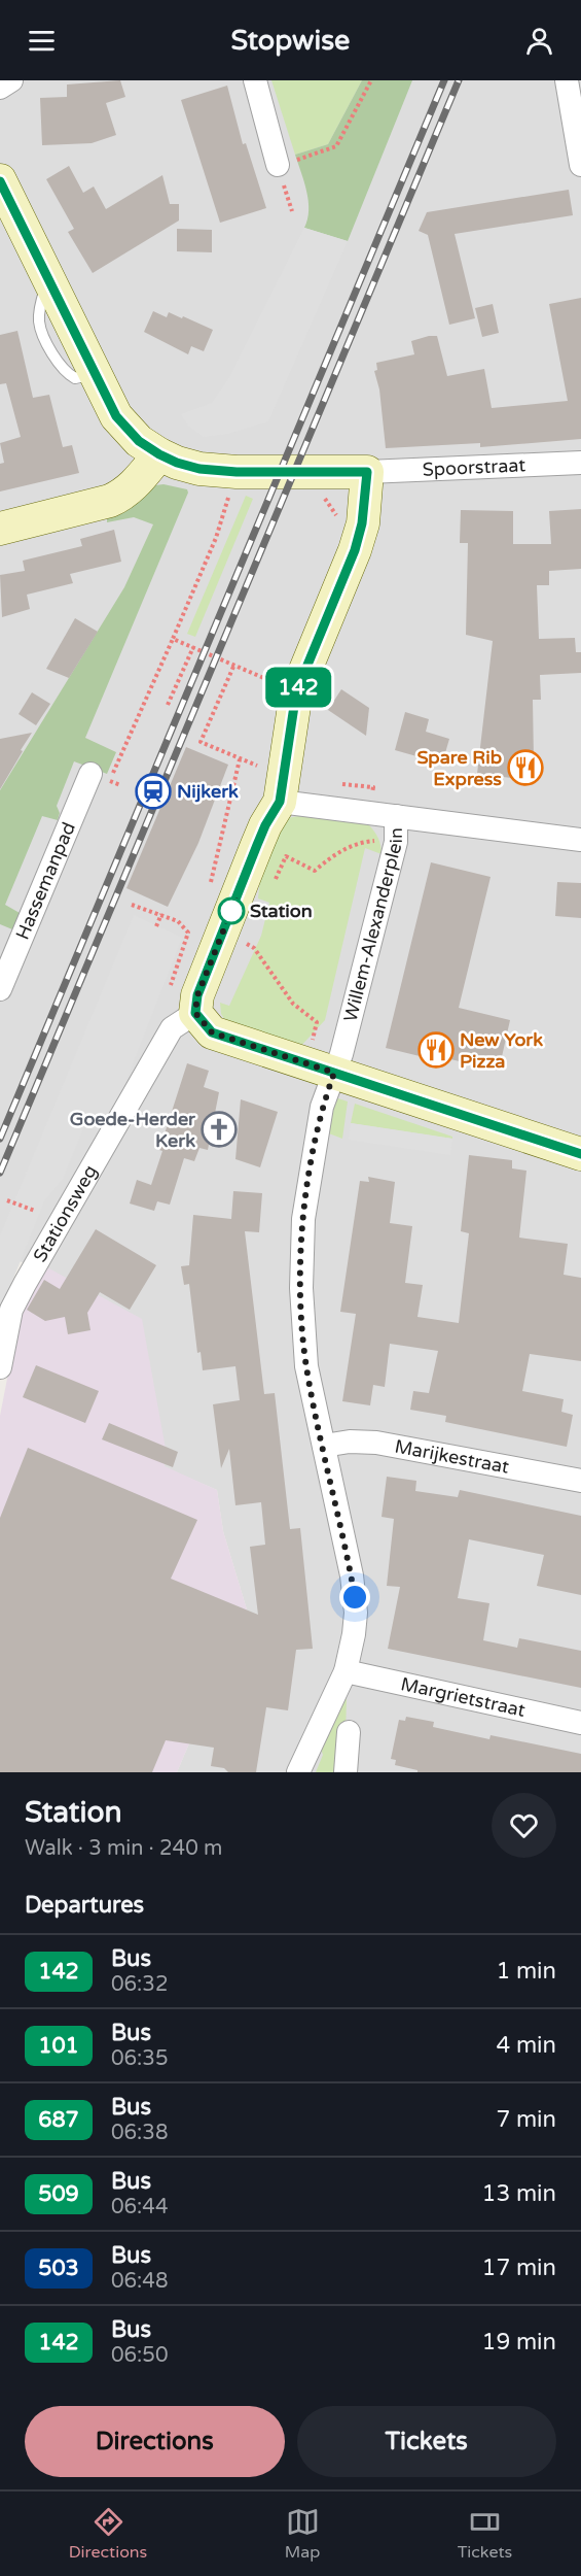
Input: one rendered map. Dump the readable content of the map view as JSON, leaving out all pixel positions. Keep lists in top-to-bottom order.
{
  "streets": {
    "street": [
      "Spoorstraat",
      "Hassemanpad",
      "Willem-Alexanderplein",
      "Stationsweg",
      "Marijkestraat",
      "Margrietstraat"
    ]
  },
  "crossings": [
    ["Willem-Alexanderplein", "Marijkestraat"],
    ["Willem-Alexanderplein", "Margrietstraat"]
  ],
  "places": {
    "restaurant": ["Spare Rib Express", "New York Pizza"],
    "station": ["Nijkerk"],
    "other": ["Station"],
    "church": ["Goede-Herder Kerk"]
  },
  "lines": ["bus line 142"],
  "page": {
    "header": "Stopwise",
    "on_map": "142",
    "heading": [
      ["Station", "Walk · 3 min · 240 m"],
      "Departures"
    ],
    "list": [
      {
        "mark": "142",
        "name": "Bus",
        "note": "06:32",
        "value": "1 min"
      },
      {
        "mark": "101",
        "name": "Bus",
        "note": "06:35",
        "value": "4 min"
      },
      {
        "mark": "687",
        "name": "Bus",
        "note": "06:38",
        "value": "7 min"
      },
      {
        "mark": "509",
        "name": "Bus",
        "note": "06:44",
        "value": "13 min"
      },
      {
        "mark": "503",
        "name": "Bus",
        "note": "06:48",
        "value": "17 min"
      },
      {
        "mark": "142",
        "name": "Bus",
        "note": "06:50",
        "value": "19 min"
      }
    ],
    "buttons": ["Directions", "Tickets"],
    "tabs": ["Directions", "Map", "Tickets"]
  }
}
